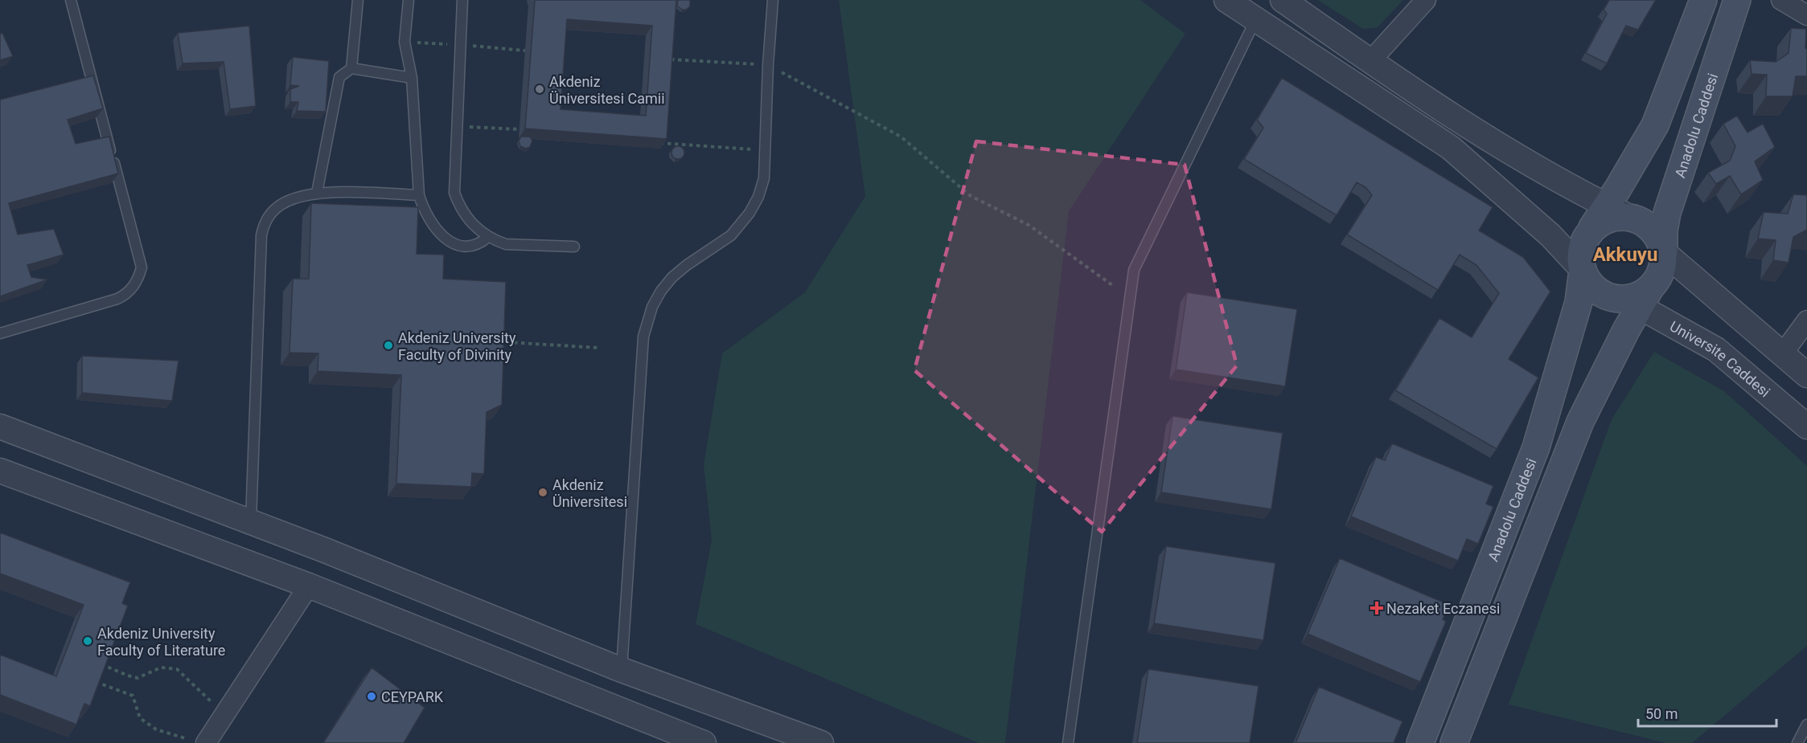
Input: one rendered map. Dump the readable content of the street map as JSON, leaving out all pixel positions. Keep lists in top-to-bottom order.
{
  "streets": {
    "main road": ["Anadolu Caddesi"],
    "street": ["Universite Caddesi"]
  },
  "crossings": [
    ["Anadolu Caddesi", "Universite Caddesi"]
  ],
  "districts": ["Akkuyu"],
  "places": {
    "other": [
      "Akdeniz Üniversitesi Camii",
      "Akdeniz University Faculty of Divinity",
      "Akdeniz Üniversitesi",
      "Akdeniz University Faculty of Literature",
      "CEYPARK"
    ],
    "health": ["Nezaket Eczanesi"]
  },
  "scale_bar": "50 m"
}
